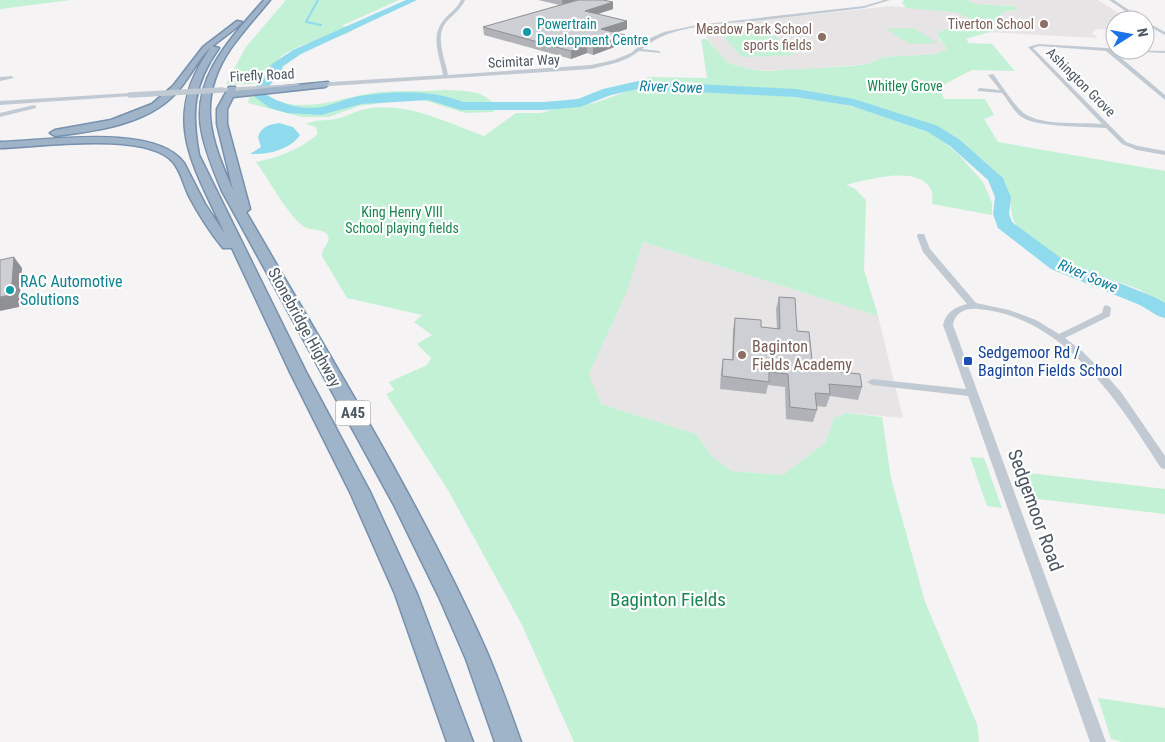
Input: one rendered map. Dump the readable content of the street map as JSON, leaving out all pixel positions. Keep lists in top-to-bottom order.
{
  "streets": {
    "highway": ["Stonebridge Highway", "A45"],
    "street": [
      "Scimitar Way",
      "Firefly Road",
      "Ashington Grove",
      "Sedgemoor Road"
    ]
  },
  "water": ["River Sowe"],
  "parks": ["Whitley Grove", "King Henry VIII School playing fields", "Baginton Fields"],
  "places": {
    "other": [
      "Tiverton School",
      "Powertrain Development Centre",
      "Meadow Park School sports fields",
      "RAC Automotive Solutions",
      "Baginton Fields Academy"
    ],
    "transit": ["Sedgemoor Rd / Baginton Fields School"]
  },
  "north": "right"
}
